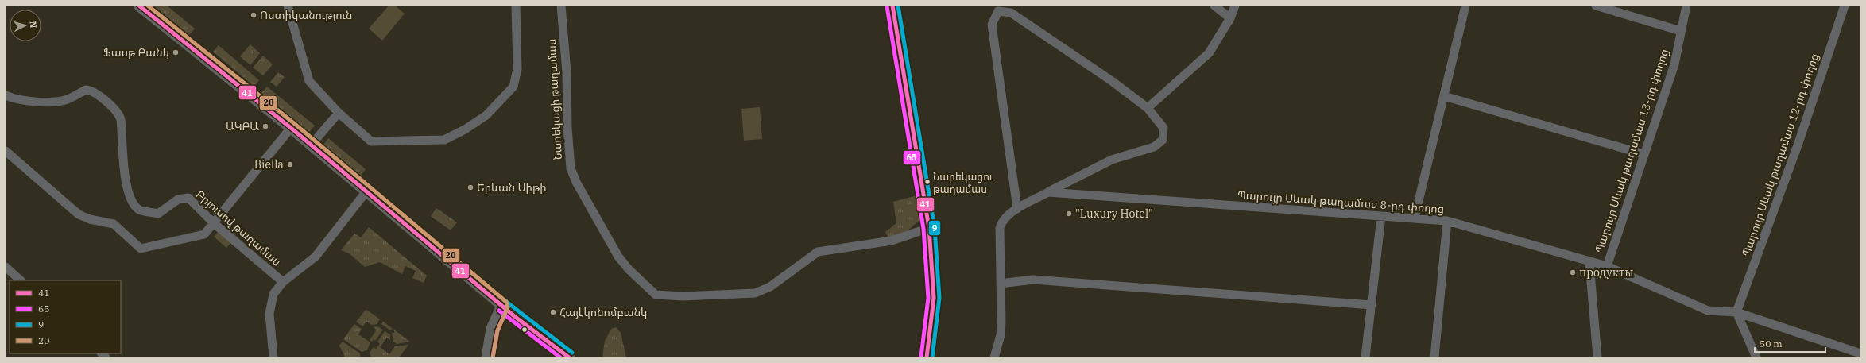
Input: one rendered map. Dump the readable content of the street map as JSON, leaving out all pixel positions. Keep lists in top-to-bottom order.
{
  "streets": {
    "street": [
      "Նարեկացի թաղամաս",
      "Պարույր Սևակ թաղամաս 13-րդ փողոց",
      "Պարույր Սևակ թաղամաս 12-րդ փողոց",
      "Պարույր Սևակ թաղամաս 8-րդ փողոց",
      "Բրյուսով թաղամաս"
    ]
  },
  "crossings": [
    ["Պարույր Սևակ թաղամաս 13-րդ փողոց", "Պարույր Սևակ թաղամաս 8-րդ փողոց"],
    ["Պարույր Սևակ թաղամաս 12-րդ փողոց", "Պարույր Սևակ թաղամաս 8-րդ փողոց"]
  ],
  "places": [
    "Ոստիկանություն",
    "Ֆասթ Բանկ",
    "ԱԿԲԱ",
    "Biella",
    "Նարեկացու թաղամաս",
    "Երևան Սիթի",
    "\"Luxury Hotel\"",
    "продукты",
    "Հայէկոնոմբանկ"
  ],
  "lines": [
    "transit line 41",
    "transit line 9",
    "transit line 20",
    "transit line 65"
  ],
  "legend": [
    "41",
    "65",
    "9",
    "20"
  ],
  "scale_bar": "50 m",
  "north": "right"
}
